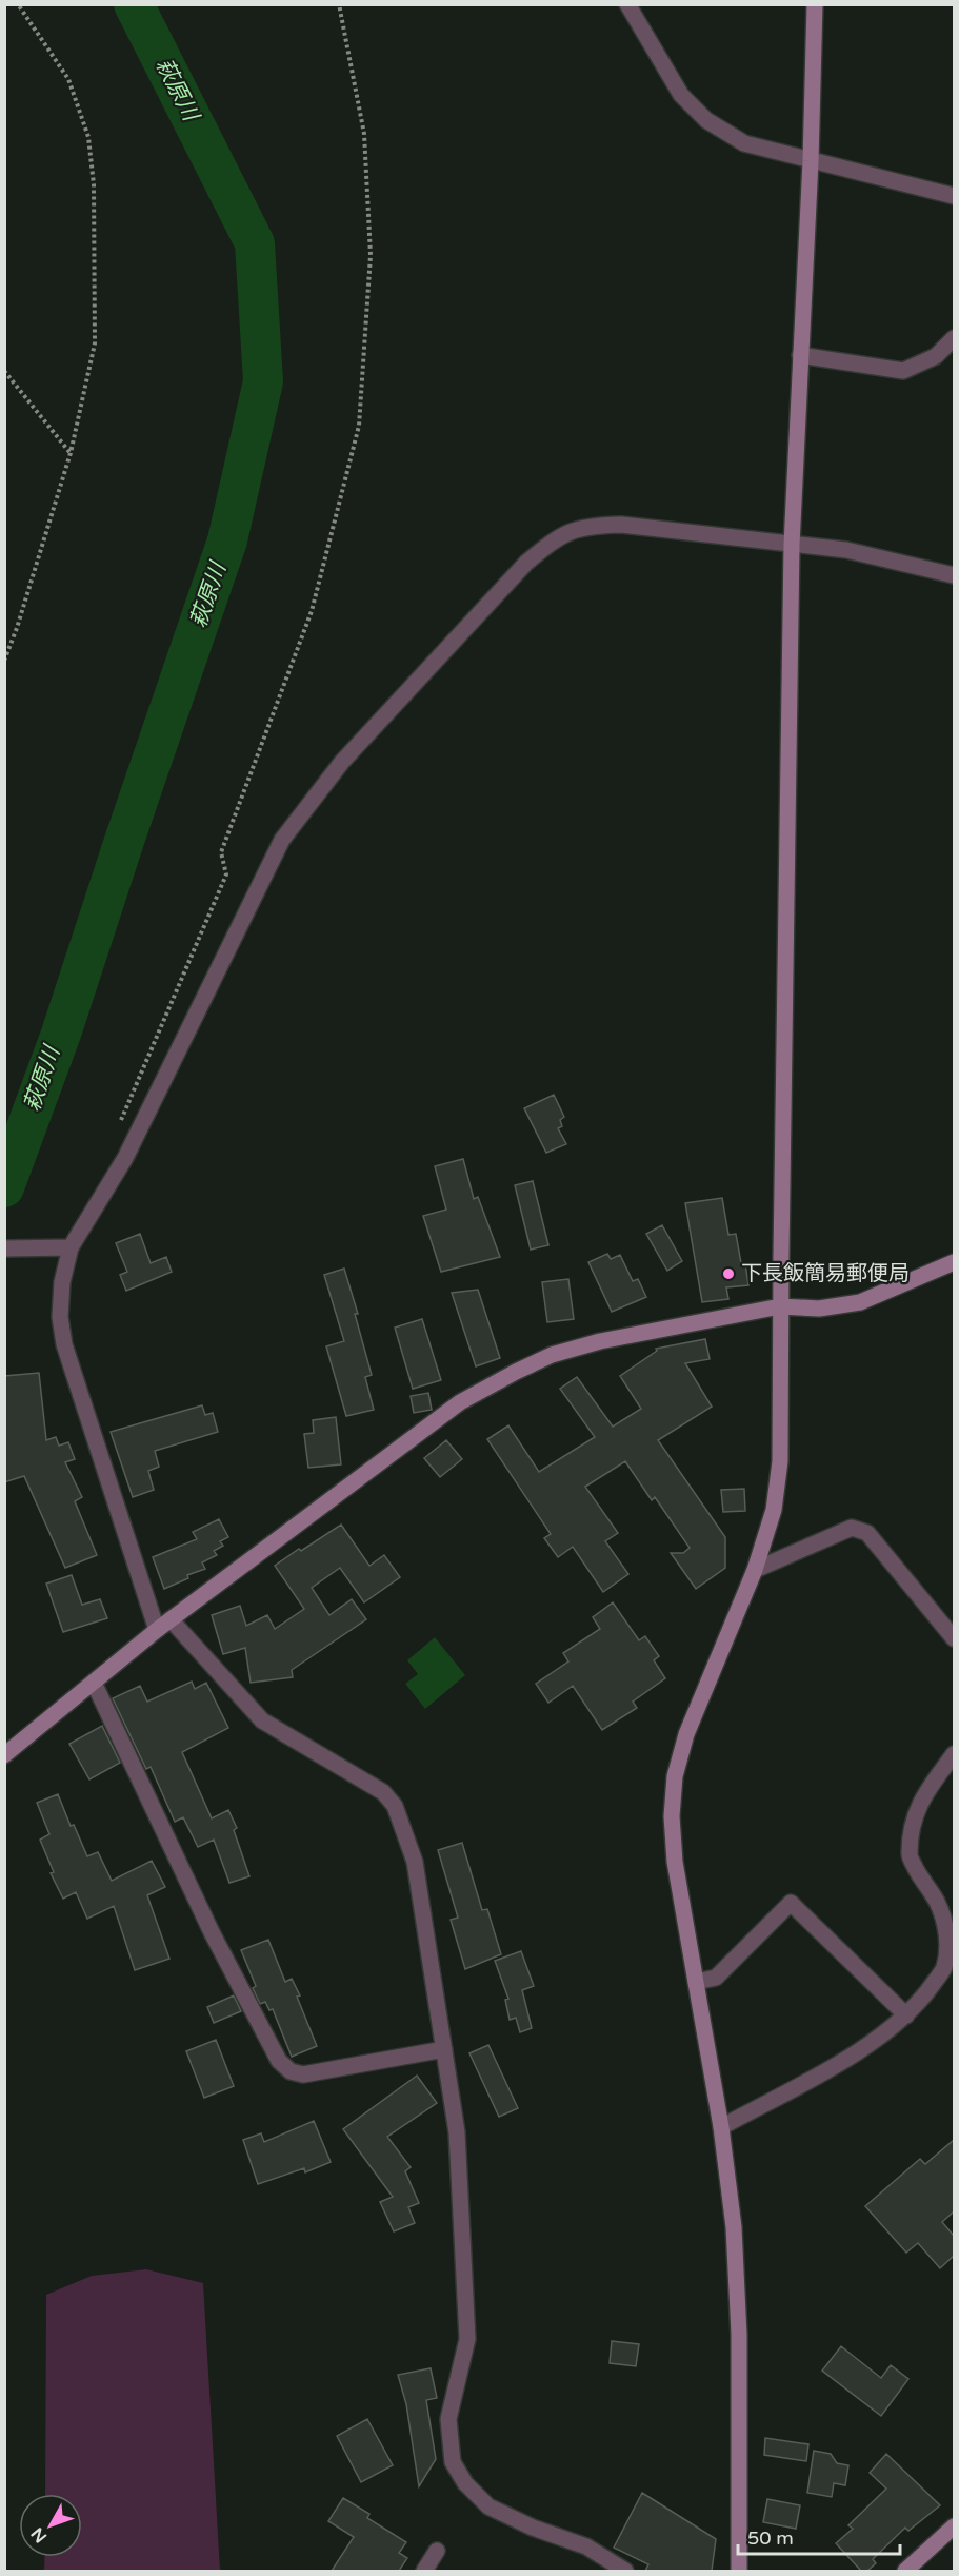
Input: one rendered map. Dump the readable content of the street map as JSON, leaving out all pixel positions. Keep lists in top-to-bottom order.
{
  "water": ["萩原川"],
  "places": ["下長飯簡易郵便局"],
  "scale_bar": "50 m",
  "north": "bottom left"
}
